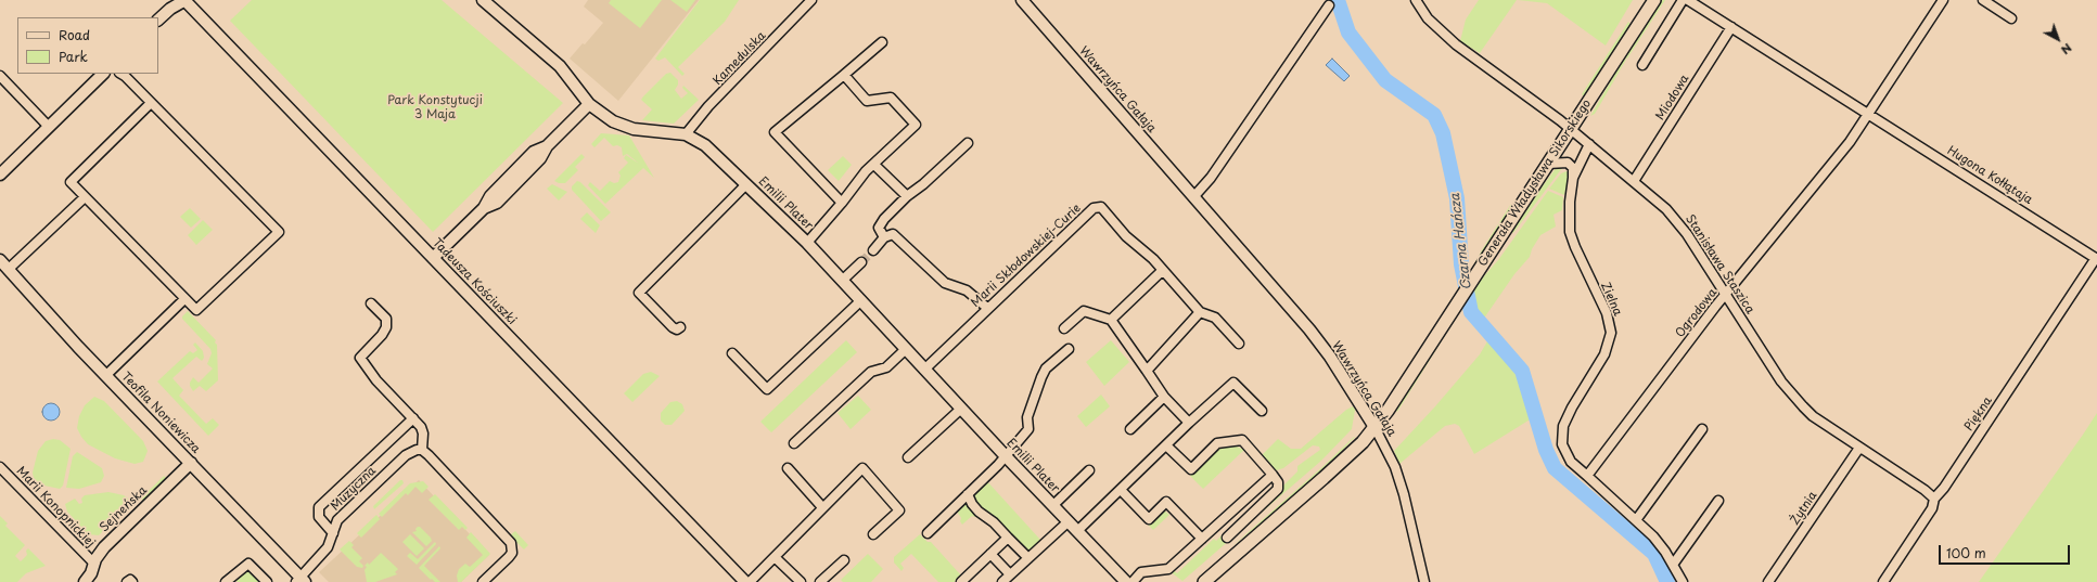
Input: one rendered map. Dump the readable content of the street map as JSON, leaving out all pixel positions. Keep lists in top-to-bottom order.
{
  "streets": {
    "main road": ["Generała Władysława Sikorskiego"],
    "street": [
      "Kamedulska",
      "Wawrzyńca Gałaja",
      "Miodowa",
      "Hugona Kołłątaja",
      "Emilii Plater",
      "Marii Skłodowskiej-Curie",
      "Stanisława Staszica",
      "Tadeusza Kościuszki",
      "Zielna",
      "Ogrodowa",
      "Teofila Noniewicza",
      "Piękna",
      "Muzyczna",
      "Marii Konopnickiej",
      "Żytnia",
      "Sejneńska"
    ]
  },
  "crossings": [
    ["Kamedulska", "Emilii Plater"],
    ["Wawrzyńca Gałaja", "Generała Władysława Sikorskiego"],
    ["Miodowa", "Hugona Kołłątaja"],
    ["Miodowa", "Stanisława Staszica"],
    ["Hugona Kołłątaja", "Ogrodowa"],
    ["Hugona Kołłątaja", "Piękna"],
    ["Generała Władysława Sikorskiego", "Stanisława Staszica"],
    ["Emilii Plater", "Marii Skłodowskiej-Curie"],
    ["Stanisława Staszica", "Zielna"],
    ["Stanisława Staszica", "Ogrodowa"],
    ["Stanisława Staszica", "Piękna"],
    ["Stanisława Staszica", "Żytnia"],
    ["Zielna", "Ogrodowa"],
    ["Teofila Noniewicza", "Muzyczna"],
    ["Teofila Noniewicza", "Sejneńska"],
    ["Marii Konopnickiej", "Sejneńska"]
  ],
  "water": ["Czarna Hańcza"],
  "parks": ["Park Konstytucji 3 Maja"],
  "legend": ["Road", "Park"],
  "scale_bar": "100 m",
  "north": "bottom right"
}
